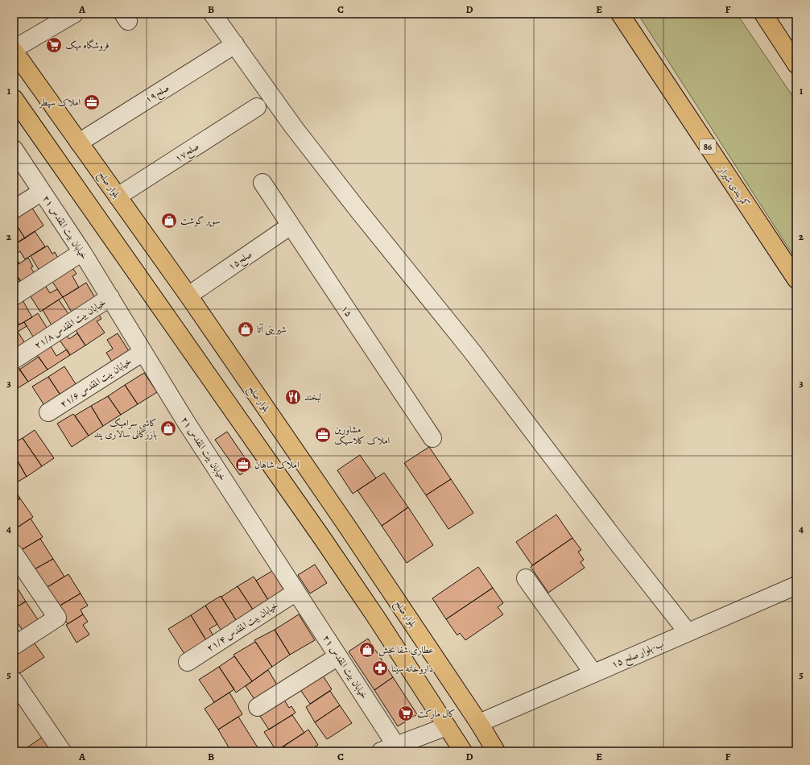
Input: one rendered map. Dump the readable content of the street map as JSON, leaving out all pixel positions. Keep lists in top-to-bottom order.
{
  "streets": {
    "main road": ["86", "بلوار صلح", "کمربندی شیراز"],
    "street": [
      "صلح۱۹",
      "صلح۱۷",
      "خیابان بیت المقدس ۲۱",
      "صلح۱۵",
      "۱۵",
      "خیابان بیت المقدس ۲۱/۸",
      "خیابان بیت المقدس ۲۱/۶",
      "خیابان بیت المقدس ۲۱/۴",
      "۱۵ ب-بلوار صلح"
    ]
  },
  "crossings": [
    ["صلح۱۹", "بلوار صلح"],
    ["صلح۱۷", "بلوار صلح"],
    ["بلوار صلح", "صلح۱۵"],
    ["بلوار صلح", "۱۵ ب-بلوار صلح"],
    ["خیابان بیت المقدس ۲۱", "خیابان بیت المقدس ۲۱/۸"],
    ["خیابان بیت المقدس ۲۱", "خیابان بیت المقدس ۲۱/۶"],
    ["خیابان بیت المقدس ۲۱", "خیابان بیت المقدس ۲۱/۴"],
    ["صلح۱۵", "۱۵"]
  ],
  "places": {
    "supermarket": ["فروشگاه مهک", "کال مارکت"],
    "office": ["املاک سپطر", "مشاورین املاک کلاسیک", "املاک شاهان"],
    "shop": [
      "سوپر گوشت",
      "شیرینی آتا",
      "کاشی سرامیک بازرگانی سالاری یند",
      "عطاری شفا بخش"
    ],
    "restaurant": ["لبخند"],
    "pharmacy": ["داروخانه سینا"]
  },
  "grid": {
    "columns": [
      "A",
      "B",
      "C",
      "D",
      "E",
      "F"
    ],
    "rows": [
      "1",
      "2",
      "3",
      "4",
      "5"
    ]
  }
}
